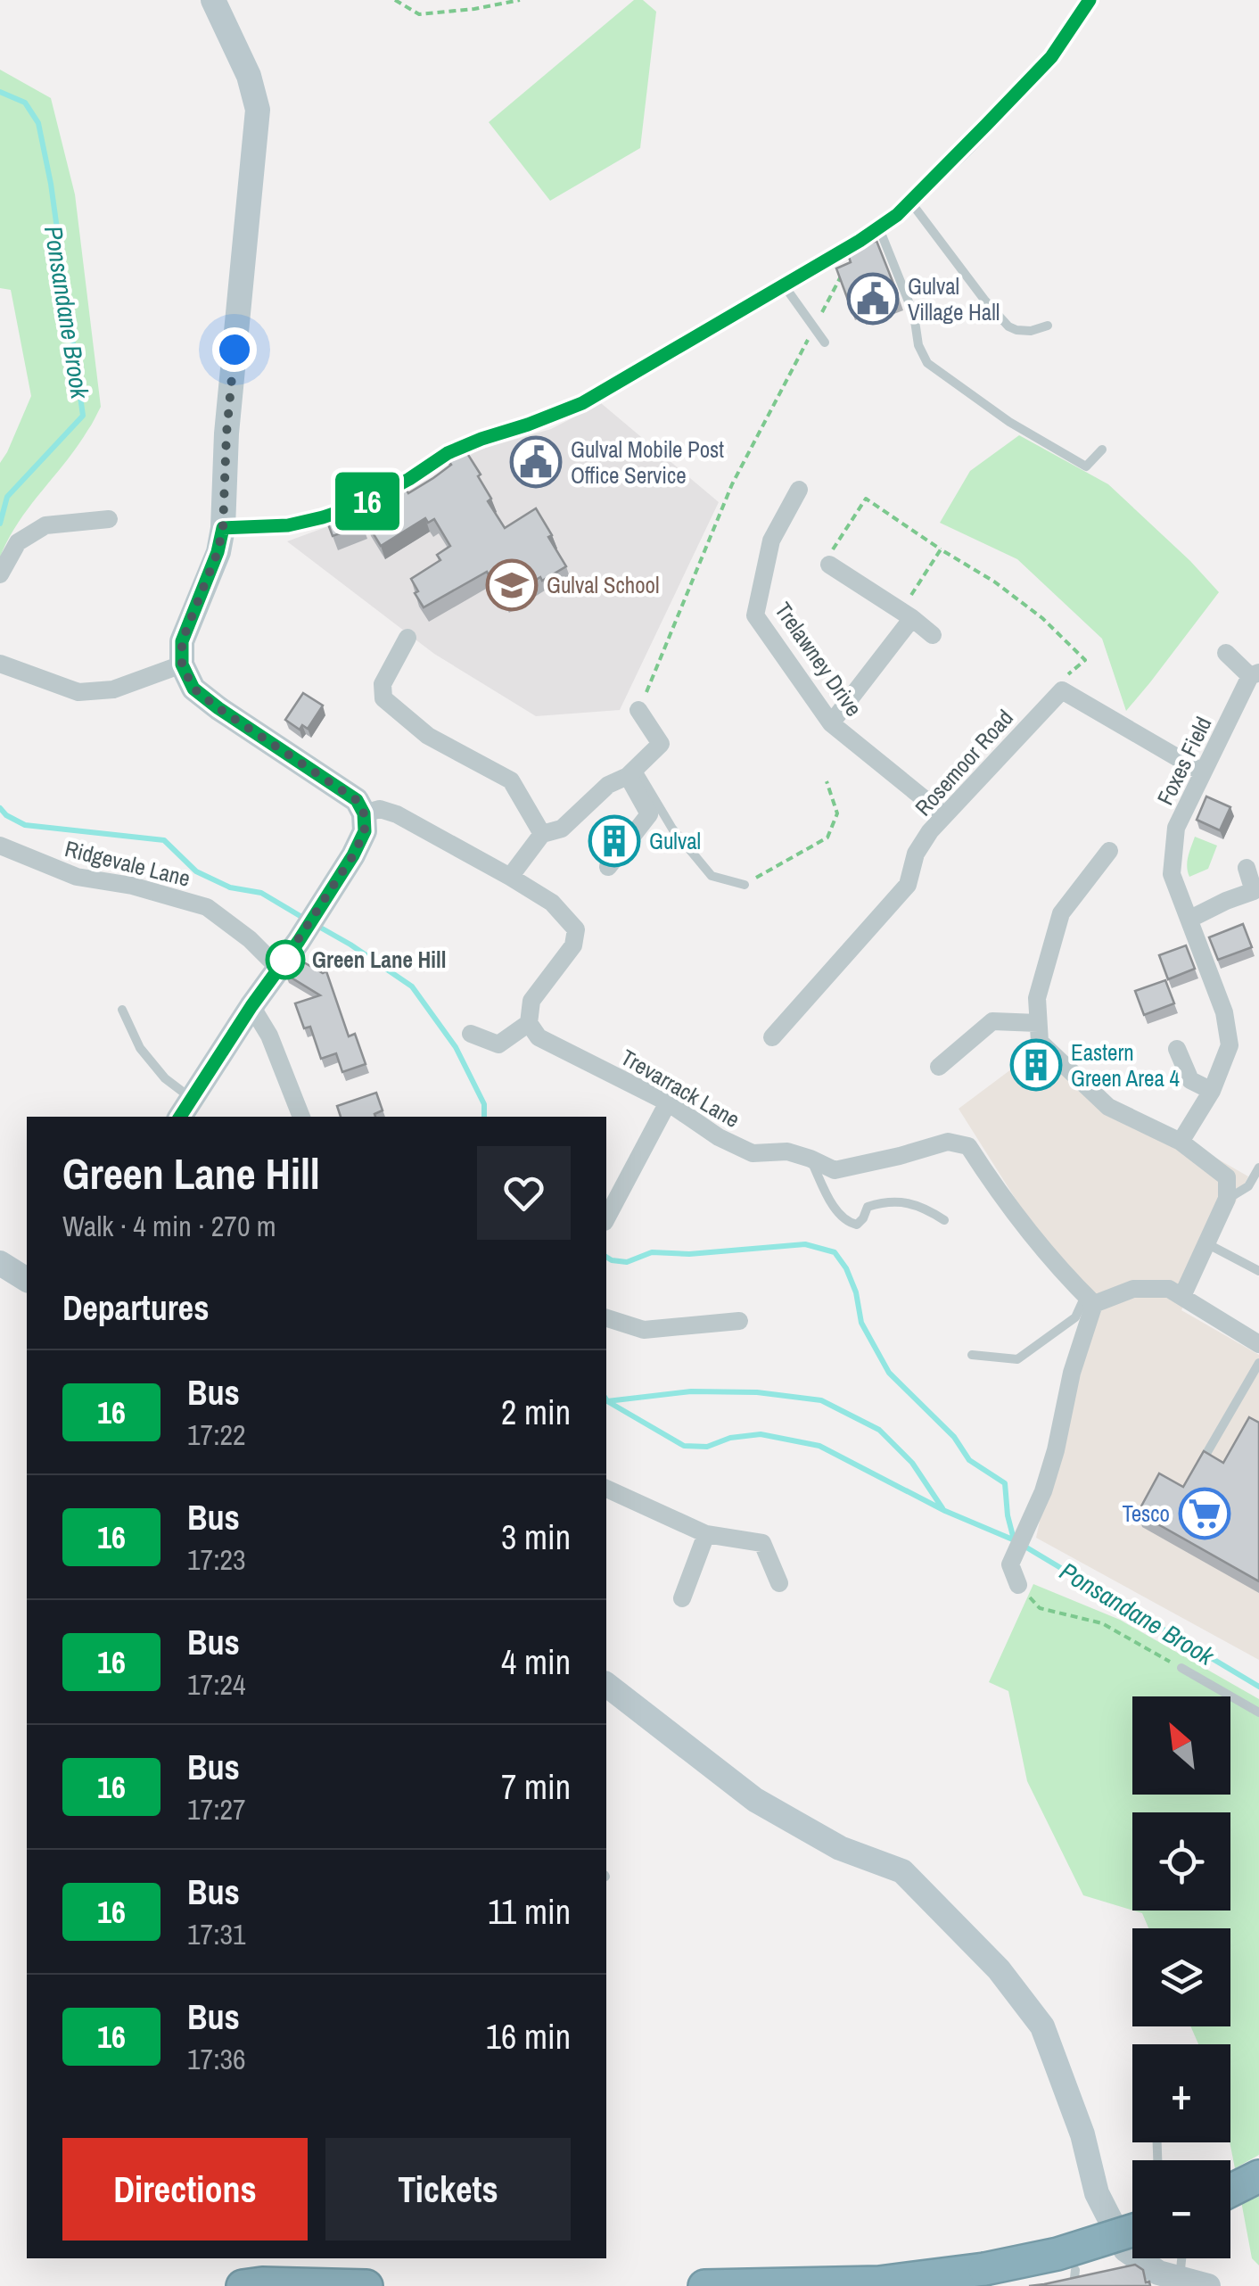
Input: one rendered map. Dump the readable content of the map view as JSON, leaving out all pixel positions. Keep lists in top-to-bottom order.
{
  "streets": {
    "street": [
      "Trelawney Drive",
      "Foxes Field",
      "Rosemoor Road",
      "Ridgevale Lane",
      "Trevarrack Lane"
    ]
  },
  "crossings": [
    ["Trelawney Drive", "Rosemoor Road"]
  ],
  "water": ["Ponsandane Brook"],
  "places": {
    "public building": ["Gulval Village Hall", "Gulval Mobile Post Office Service"],
    "school or university": ["Gulval School"],
    "building": ["Gulval", "Eastern Green Area 4"],
    "other": ["Green Lane Hill"],
    "supermarket": ["Tesco"]
  },
  "lines": ["bus line 16"],
  "north": "top left",
  "page": {
    "on_map": "16",
    "heading": [
      ["Green Lane Hill", "Walk · 4 min · 270 m"],
      "Departures"
    ],
    "list": [
      {
        "mark": "16",
        "name": "Bus",
        "note": "17:22",
        "value": "2 min"
      },
      {
        "mark": "16",
        "name": "Bus",
        "note": "17:23",
        "value": "3 min"
      },
      {
        "mark": "16",
        "name": "Bus",
        "note": "17:24",
        "value": "4 min"
      },
      {
        "mark": "16",
        "name": "Bus",
        "note": "17:27",
        "value": "7 min"
      },
      {
        "mark": "16",
        "name": "Bus",
        "note": "17:31",
        "value": "11 min"
      },
      {
        "mark": "16",
        "name": "Bus",
        "note": "17:36",
        "value": "16 min"
      }
    ],
    "map_buttons": ["+", "−"],
    "buttons": ["Directions", "Tickets"]
  }
}
